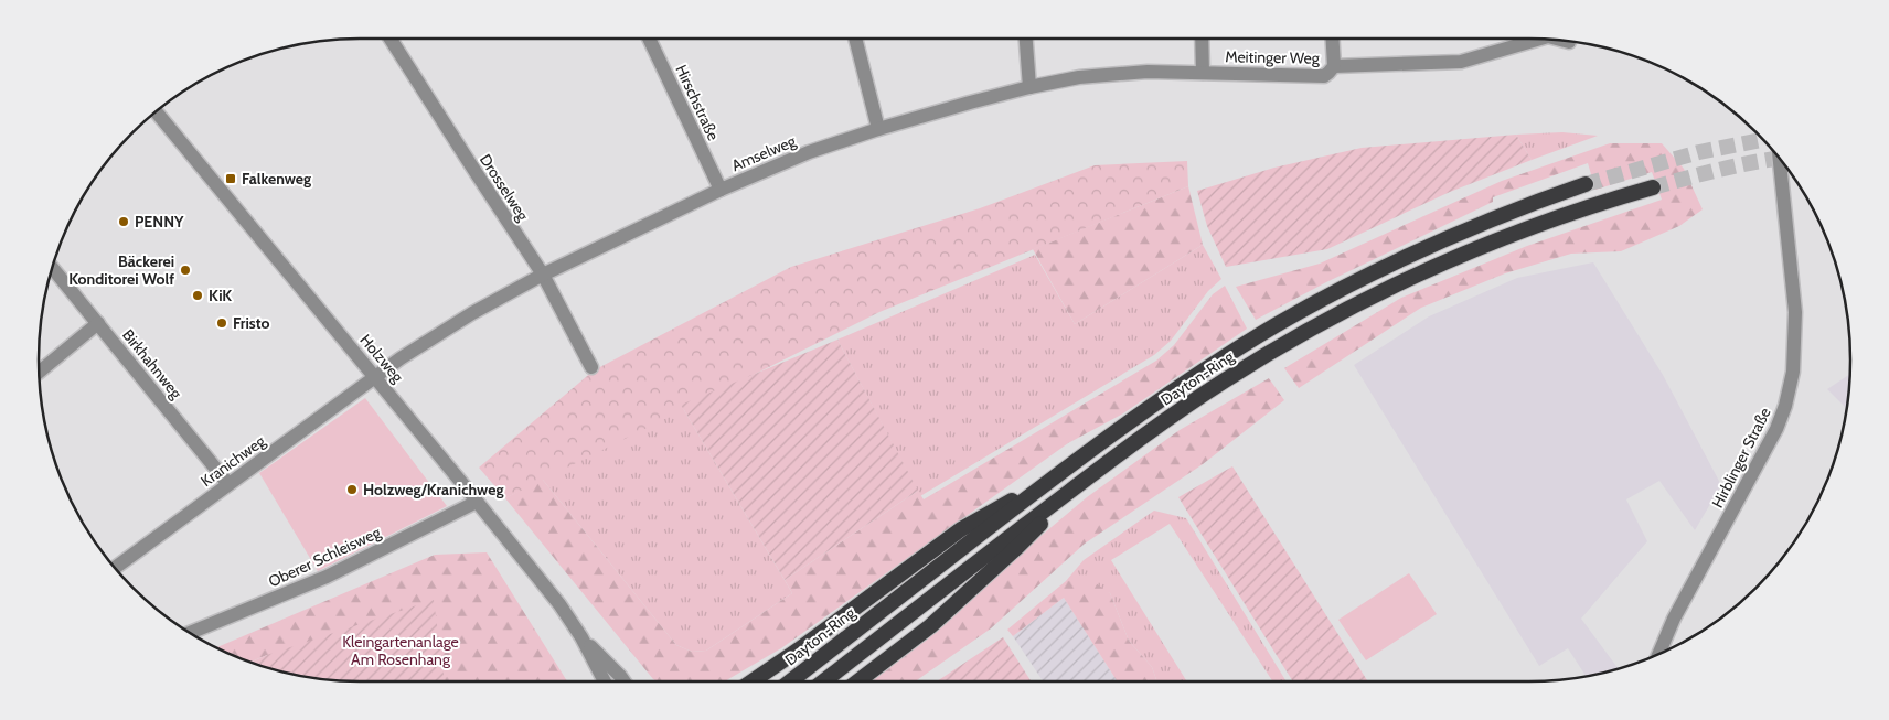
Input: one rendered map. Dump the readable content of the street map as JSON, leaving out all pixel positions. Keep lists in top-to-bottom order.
{
  "streets": {
    "highway": ["Dayton-Ring"],
    "street": [
      "Meitinger Weg",
      "Hirschstraße",
      "Amselweg",
      "Drosselweg",
      "Holzweg",
      "Birkhahnweg",
      "Hirblinger Straße",
      "Kranichweg",
      "Oberer Schleisweg"
    ]
  },
  "crossings": [
    ["Meitinger Weg", "Amselweg"],
    ["Hirschstraße", "Amselweg"],
    ["Amselweg", "Drosselweg"],
    ["Amselweg", "Holzweg"],
    ["Amselweg", "Kranichweg"],
    ["Holzweg", "Kranichweg"],
    ["Holzweg", "Oberer Schleisweg"],
    ["Birkhahnweg", "Kranichweg"]
  ],
  "parks": ["Kleingartenanlage Am Rosenhang"],
  "places": {
    "transit": ["Falkenweg"],
    "other": [
      "PENNY",
      "Bäckerei Konditorei Wolf",
      "KiK",
      "Fristo",
      "Holzweg/Kranichweg"
    ]
  }
}
